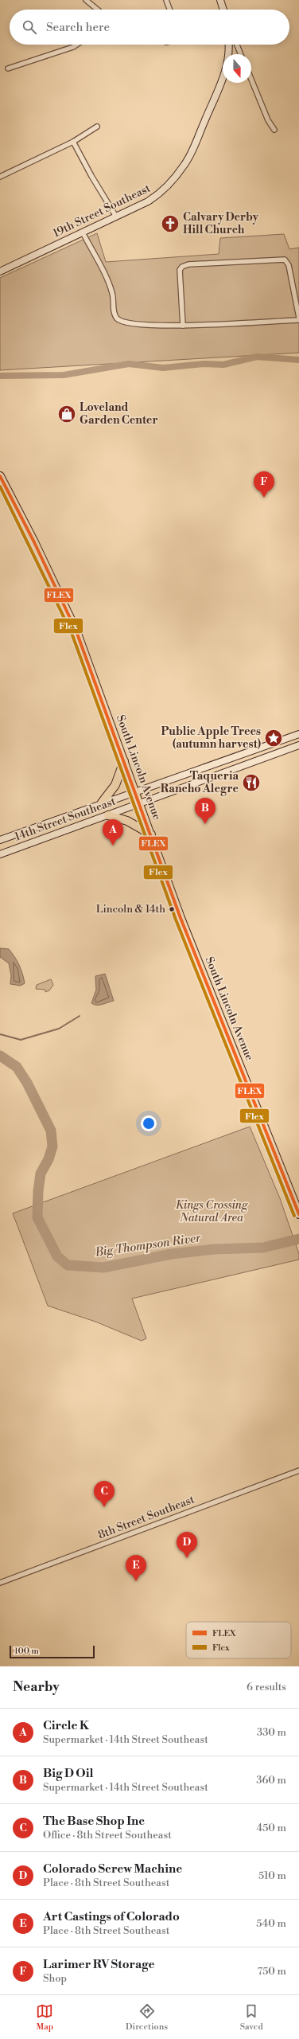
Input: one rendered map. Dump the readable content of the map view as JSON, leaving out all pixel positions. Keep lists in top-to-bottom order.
{
  "streets": {
    "highway": ["South Lincoln Avenue"],
    "main road": ["19th Street Southeast", "14th Street Southeast"],
    "street": ["8th Street Southeast"]
  },
  "crossings": [
    ["South Lincoln Avenue", "14th Street Southeast"]
  ],
  "water": ["Big Thompson River"],
  "parks": ["Kings Crossing Natural Area"],
  "places": {
    "church": ["Calvary Derby Hill Church"],
    "shop": ["Loveland Garden Center"],
    "place": ["Public Apple Trees (autumn harvest)"],
    "restaurant": ["Taqueria Rancho Alegre"],
    "other": ["Lincoln & 14th"]
  },
  "lines": ["transit line FLEX", "transit line Flex"],
  "legend": ["FLEX", "Flex"],
  "scale_bar": "100 m",
  "north": "bottom",
  "page": {
    "search": "Search here",
    "pins": [
      "F",
      "B",
      "A",
      "C",
      "D",
      "E"
    ],
    "scale": "100 m",
    "heading": ["Nearby", "6 results"],
    "list": [
      {
        "mark": "A",
        "name": "Circle K",
        "note": "Supermarket · 14th Street Southeast",
        "value": "330 m"
      },
      {
        "mark": "B",
        "name": "Big D Oil",
        "note": "Supermarket · 14th Street Southeast",
        "value": "360 m"
      },
      {
        "mark": "C",
        "name": "The Base Shop Inc",
        "note": "Office · 8th Street Southeast",
        "value": "450 m"
      },
      {
        "mark": "D",
        "name": "Colorado Screw Machine",
        "note": "Place · 8th Street Southeast",
        "value": "510 m"
      },
      {
        "mark": "E",
        "name": "Art Castings of Colorado",
        "note": "Place · 8th Street Southeast",
        "value": "540 m"
      },
      {
        "mark": "F",
        "name": "Larimer RV Storage",
        "note": "Shop",
        "value": "750 m"
      }
    ],
    "nav": ["Map", "Directions", "Saved"]
  }
}
